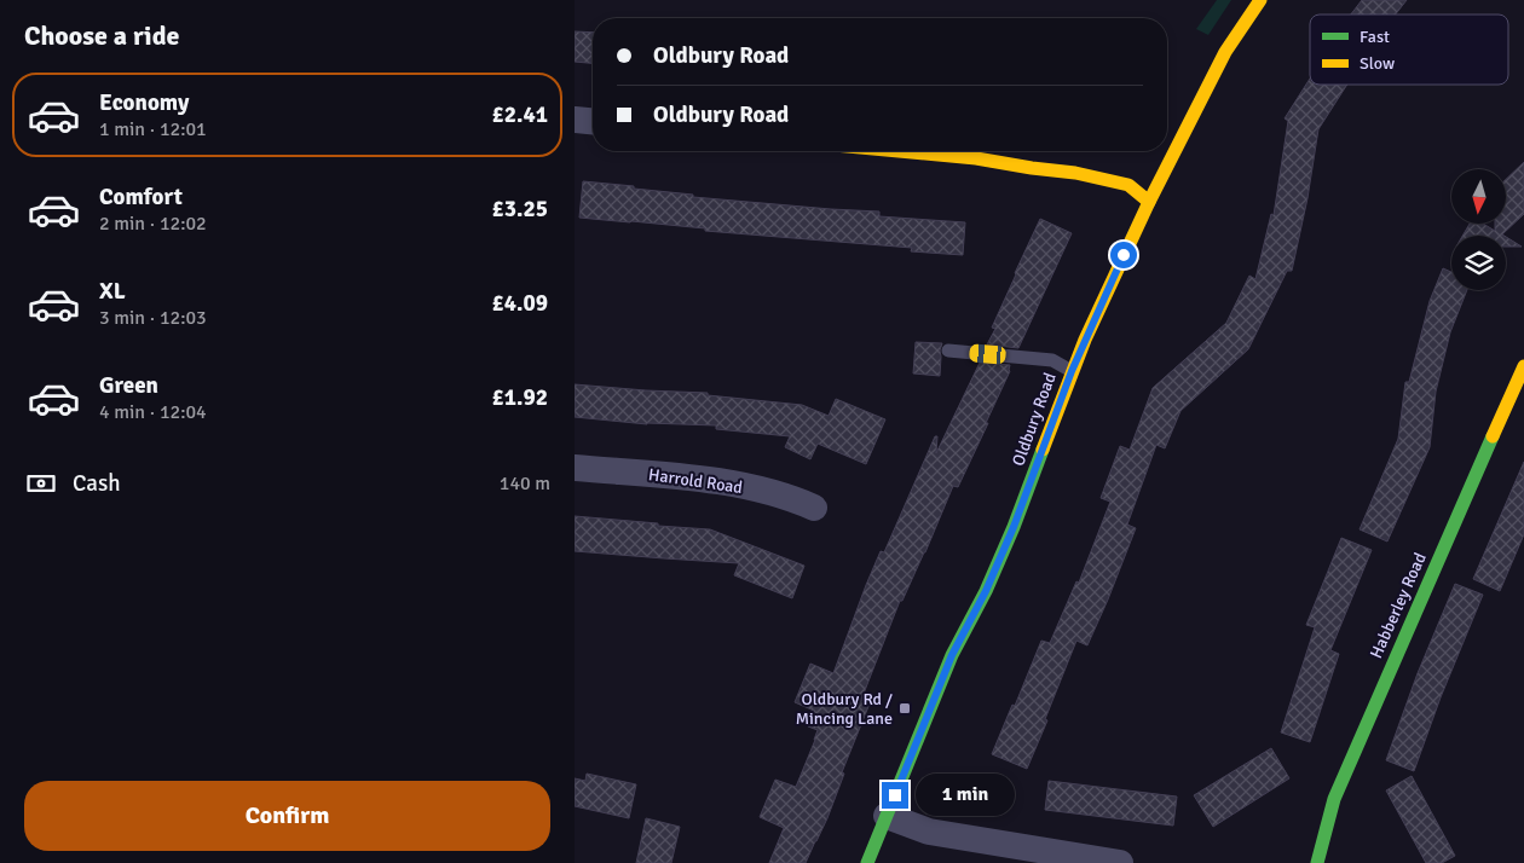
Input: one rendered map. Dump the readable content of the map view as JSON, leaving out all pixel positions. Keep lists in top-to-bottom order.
{
  "streets": {
    "main road": ["Oldbury Road", "Habberley Road"],
    "street": ["Harrold Road"]
  },
  "places": {
    "transit": ["Oldbury Rd / Mincing Lane"]
  },
  "legend": ["Fast", "Slow"],
  "north": "bottom",
  "page": {
    "heading": "Choose a ride",
    "banner": ["Oldbury Road", "Oldbury Road"],
    "list": [
      {
        "name": "Economy",
        "note": "1 min · 12:01",
        "value": "£2.41"
      },
      {
        "name": "Comfort",
        "note": "2 min · 12:02",
        "value": "£3.25"
      },
      {
        "name": "XL",
        "note": "3 min · 12:03",
        "value": "£4.09"
      },
      {
        "name": "Green",
        "note": "4 min · 12:04",
        "value": "£1.92"
      }
    ],
    "pay": ["Cash", "140 m"],
    "buttons": "Confirm",
    "bubble": "1 min"
  }
}
